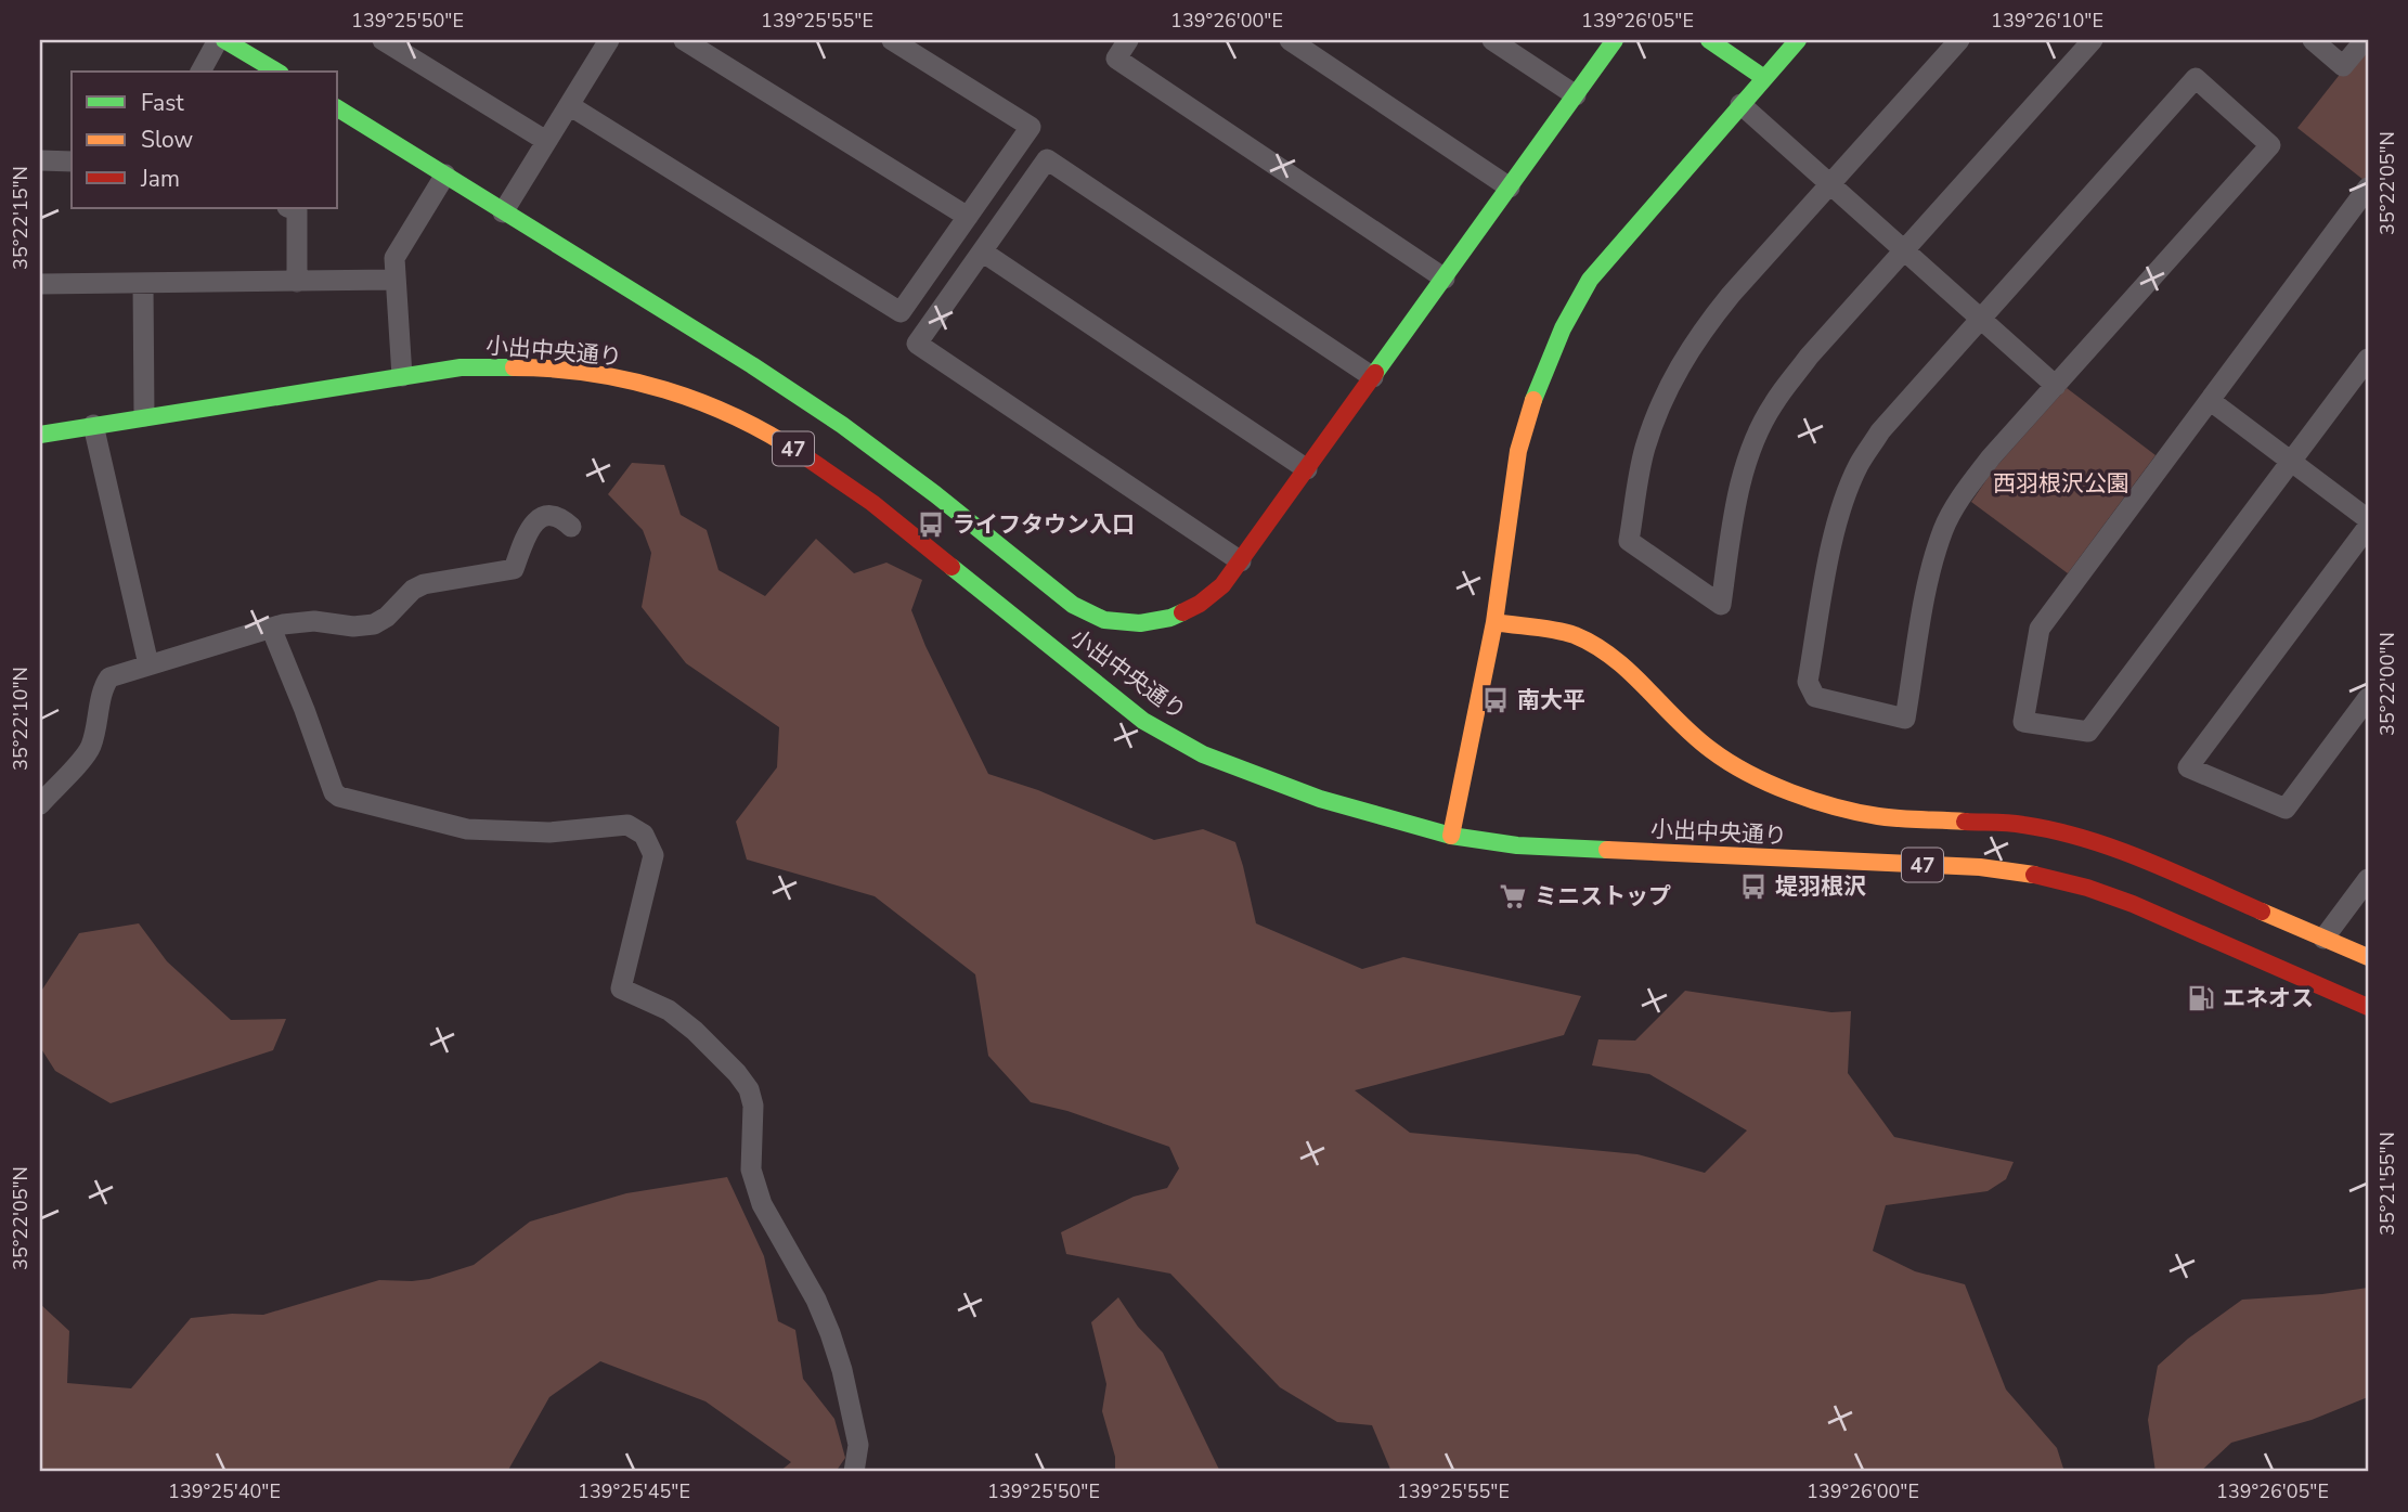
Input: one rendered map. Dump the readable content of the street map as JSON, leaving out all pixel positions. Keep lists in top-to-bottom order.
{
  "streets": {
    "street": ["小出中央通り", "47"]
  },
  "parks": ["西羽根沢公園"],
  "places": {
    "bus stop": ["ライフタウン入口", "南大平", "堤羽根沢"],
    "supermarket": ["ミニストップ"],
    "fuel station": ["エネオス"]
  },
  "legend": ["Fast", "Slow", "Jam"],
  "coordinates": [
    "139°25'50\"E",
    "139°25'55\"E",
    "139°26'00\"E",
    "139°26'05\"E",
    "139°26'10\"E",
    "35°22'05\"N",
    "35°22'15\"N",
    "35°22'00\"N",
    "35°22'10\"N",
    "35°21'55\"N",
    "139°25'40\"E",
    "139°25'45\"E"
  ]
}
